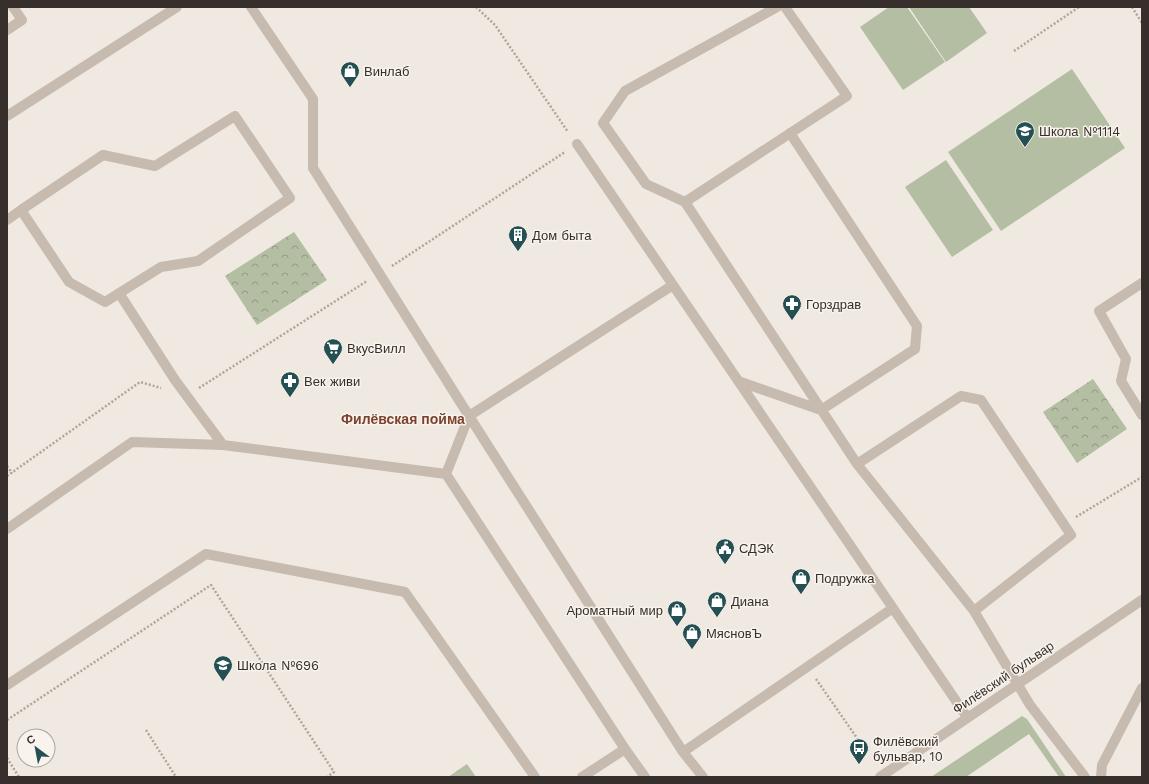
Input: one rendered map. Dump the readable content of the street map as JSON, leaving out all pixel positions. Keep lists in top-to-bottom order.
{
  "streets": {
    "street": ["Филёвский бульвар"]
  },
  "districts": ["Филёвская пойма"],
  "places": {
    "shop": [
      "Винлаб",
      "Подружка",
      "Диана",
      "Ароматный мир",
      "МясновЪ"
    ],
    "school or university": ["Школа №1114", "Школа №696"],
    "building": ["Дом быта"],
    "pharmacy": ["Горздрав", "Век живи"],
    "supermarket": ["ВкусВилл"],
    "public building": ["СДЭК"],
    "bus stop": ["Филёвский бульвар, 10"]
  },
  "north": "top left"
}
